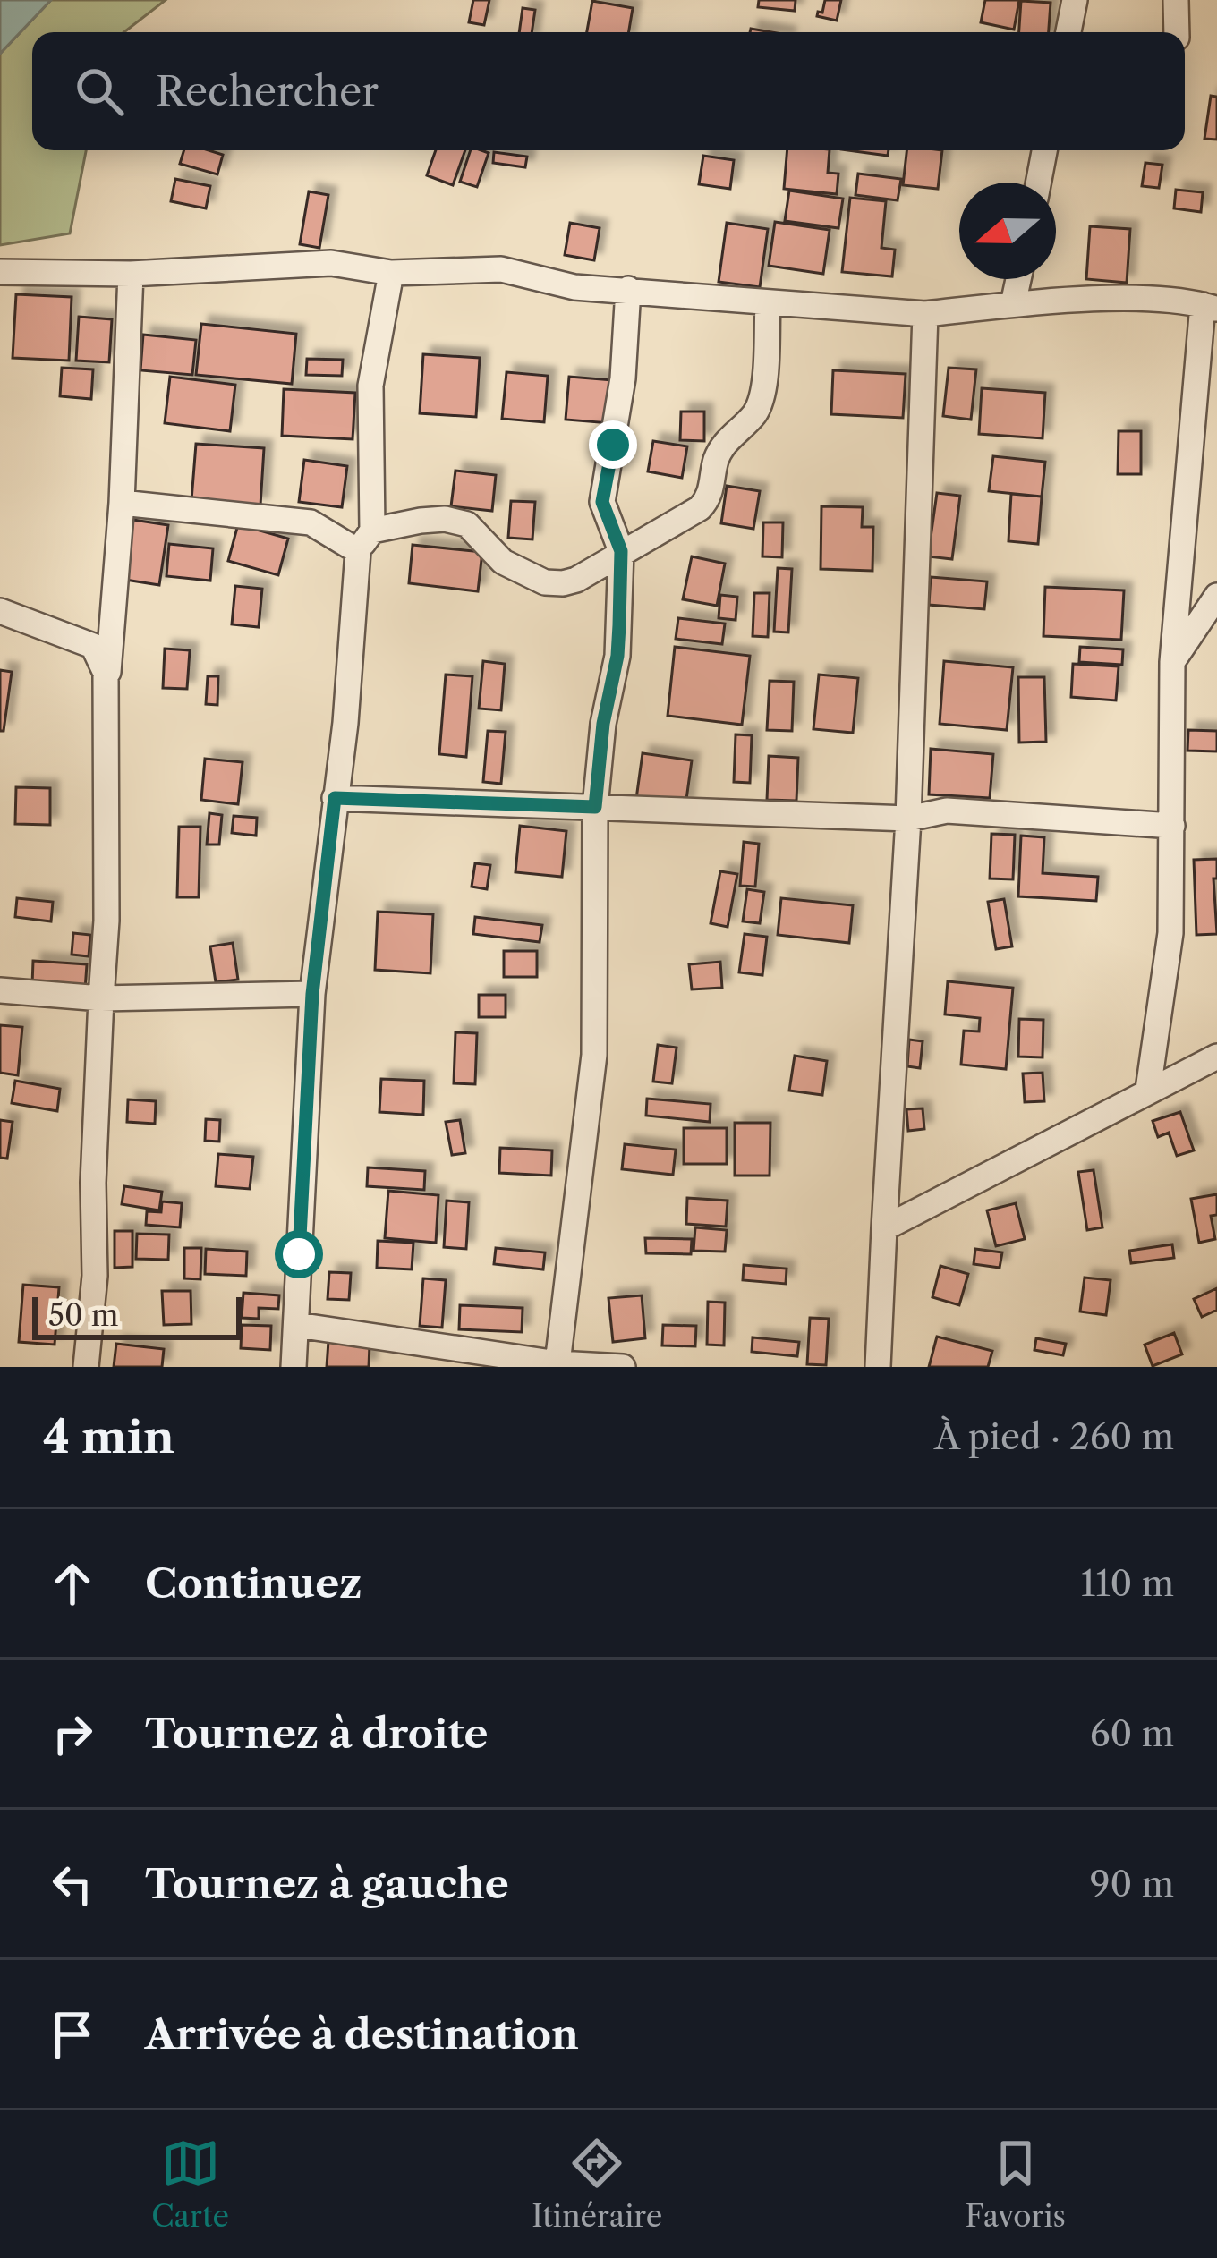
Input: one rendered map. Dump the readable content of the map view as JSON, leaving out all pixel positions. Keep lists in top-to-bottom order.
{
  "scale_bar": "50 m",
  "north": "left",
  "page": {
    "search": "Rechercher",
    "scale": "50 m",
    "heading": ["4 min", "À pied · 260 m"],
    "list": [
      ["Continuez", "110 m"],
      ["Tournez à droite", "60 m"],
      ["Tournez à gauche", "90 m"],
      "Arrivée à destination"
    ],
    "nav": ["Carte", "Itinéraire", "Favoris"]
  }
}
